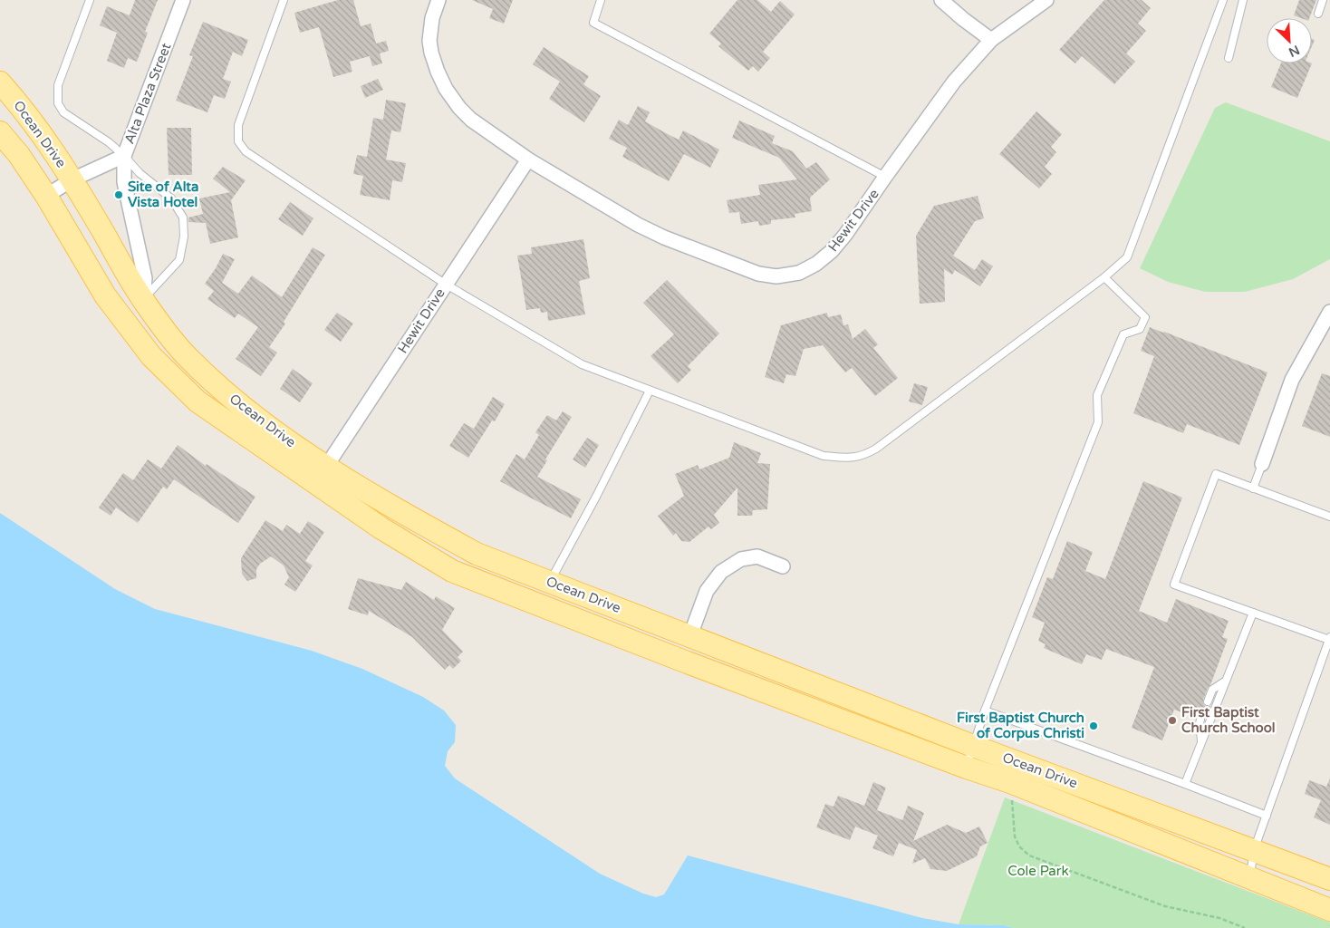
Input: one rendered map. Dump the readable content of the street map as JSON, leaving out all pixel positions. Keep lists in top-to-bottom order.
{
  "streets": {
    "main road": ["Ocean Drive"],
    "street": ["Alta Plaza Street", "Hewit Drive"]
  },
  "crossings": [
    ["Alta Plaza Street", "Ocean Drive"],
    ["Ocean Drive", "Hewit Drive"]
  ],
  "parks": ["Cole Park"],
  "places": ["Site of Alta Vista Hotel", "First Baptist Church School", "First Baptist Church of Corpus Christi"],
  "north": "bottom right"
}
